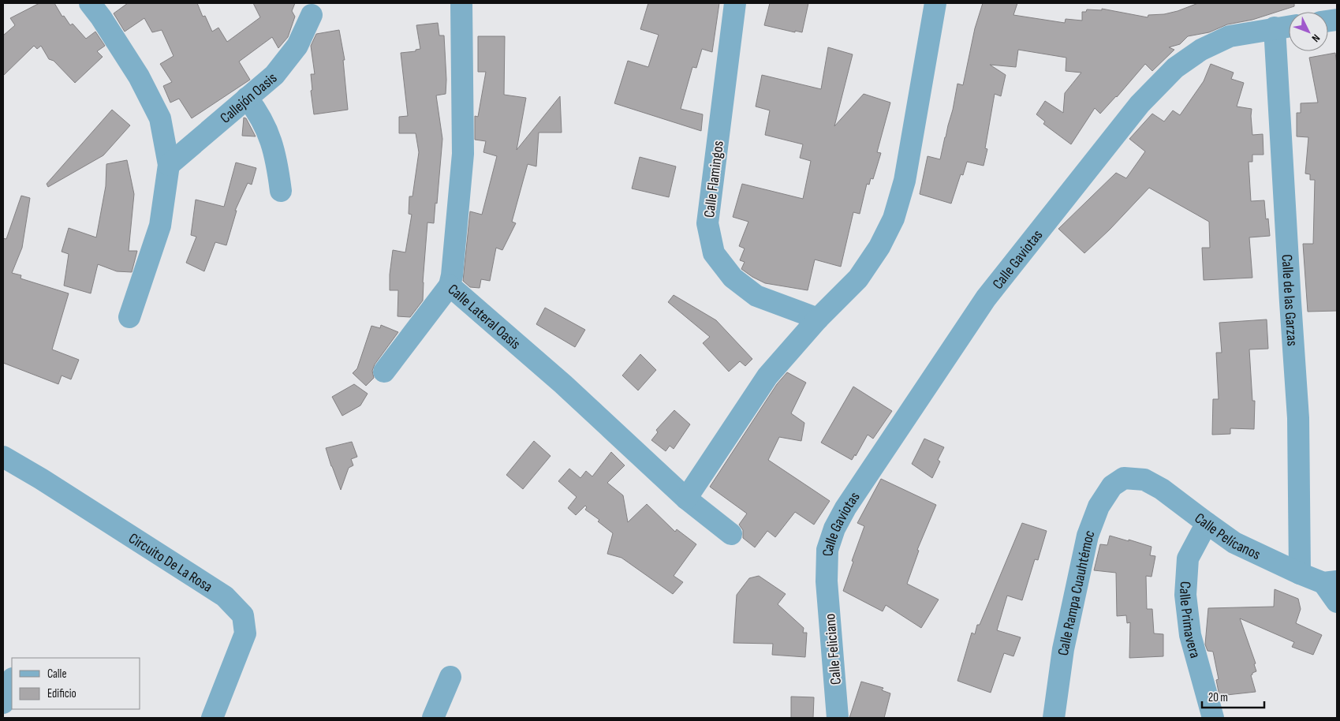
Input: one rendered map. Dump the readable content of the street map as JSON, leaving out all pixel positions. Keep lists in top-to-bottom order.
{
  "streets": {
    "street": [
      "Callejón Oasis",
      "Calle Flamingos",
      "Calle Gaviotas",
      "Calle de las Garzas",
      "Calle Lateral Oasis",
      "Calle Pelícanos",
      "Circuito De La Rosa",
      "Calle Rampa Cuauhtémoc",
      "Calle Primavera",
      "Calle Feliciano"
    ]
  },
  "crossings": [
    ["Calle Gaviotas", "Calle de las Garzas"],
    ["Calle Gaviotas", "Calle Feliciano"],
    ["Calle de las Garzas", "Calle Pelícanos"],
    ["Calle Pelícanos", "Calle Rampa Cuauhtémoc"],
    ["Calle Pelícanos", "Calle Primavera"]
  ],
  "legend": ["Calle", "Edificio"],
  "scale_bar": "20 m",
  "north": "bottom right"
}
